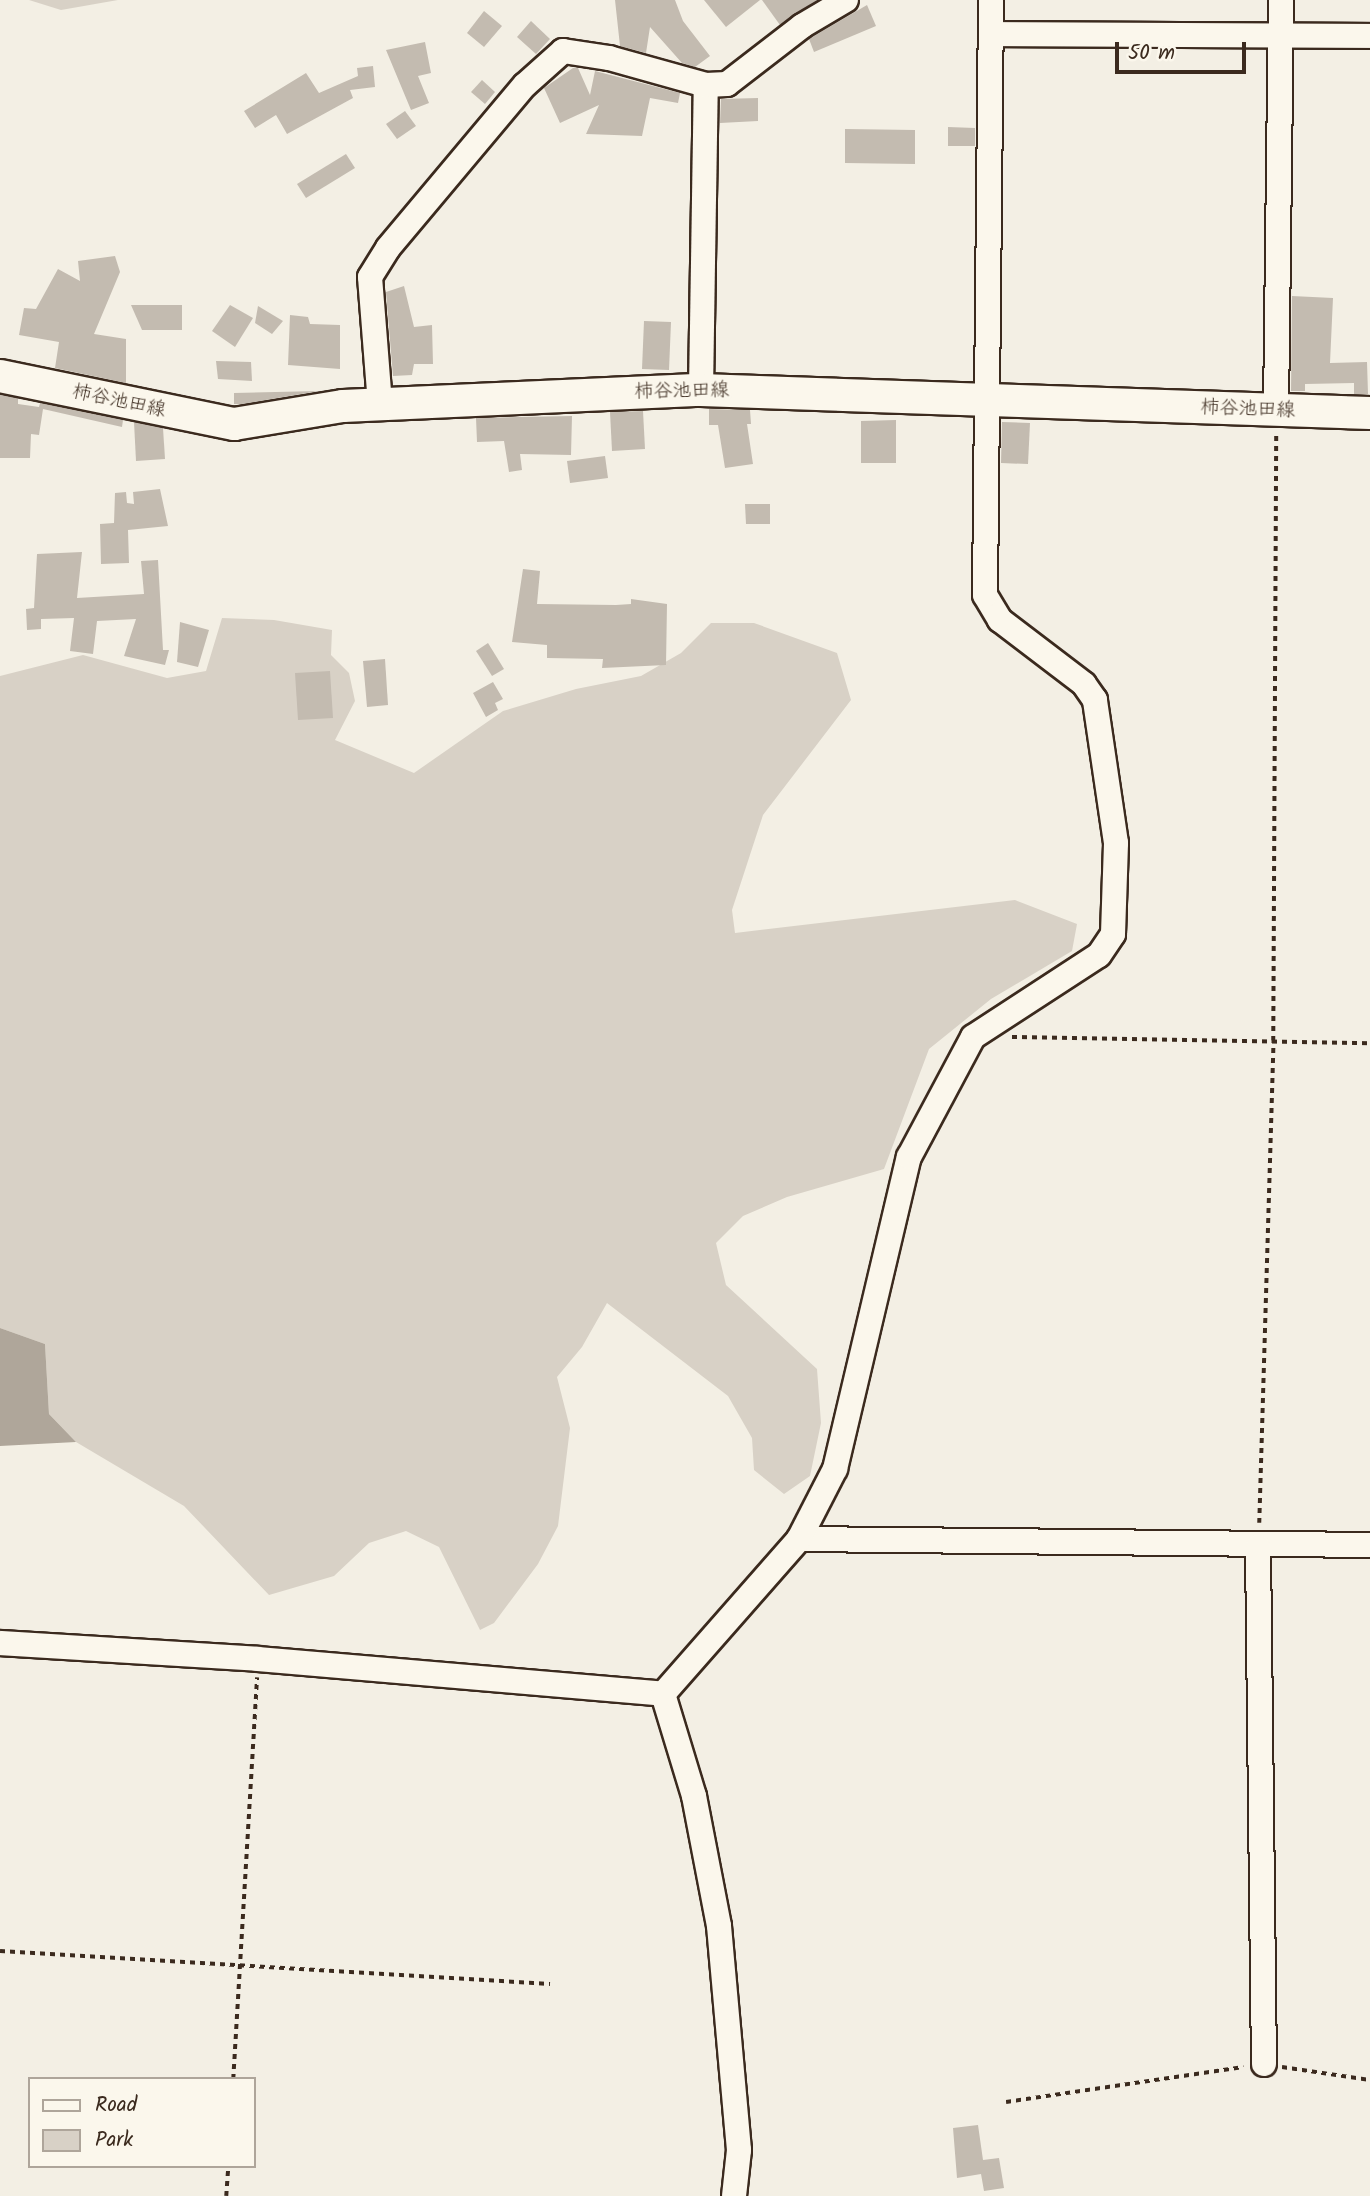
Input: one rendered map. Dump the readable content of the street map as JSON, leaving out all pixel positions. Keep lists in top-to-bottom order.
{
  "streets": {
    "main road": ["柿谷池田線"]
  },
  "legend": ["Road", "Park"],
  "scale_bar": "50 m"
}
